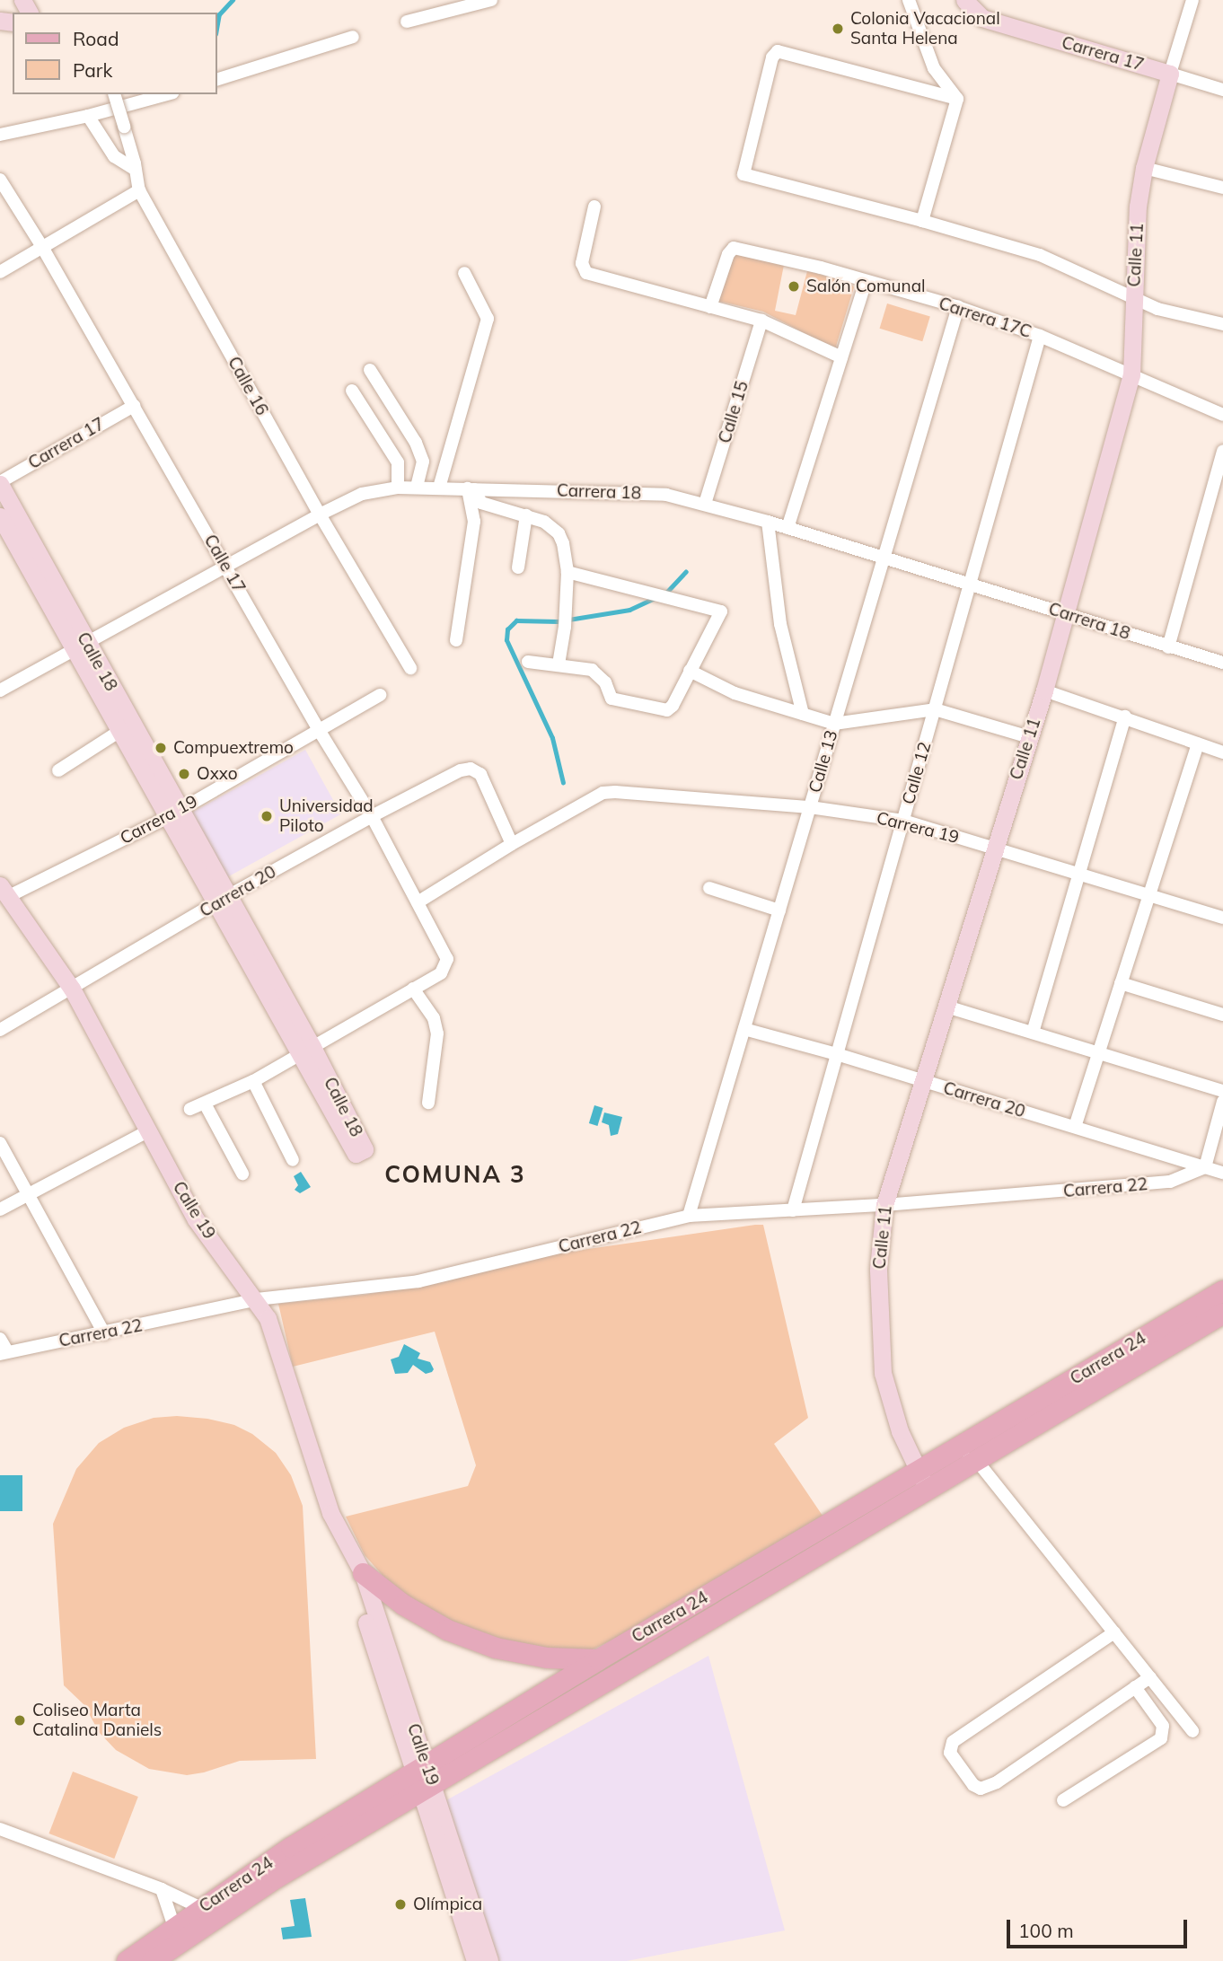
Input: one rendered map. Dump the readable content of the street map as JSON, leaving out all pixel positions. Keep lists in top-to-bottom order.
{
  "streets": {
    "main road": ["Carrera 24"],
    "street": [
      "Carrera 17",
      "Calle 11",
      "Carrera 17C",
      "Calle 16",
      "Calle 15",
      "Carrera 18",
      "Calle 17",
      "Calle 18",
      "Calle 13",
      "Calle 12",
      "Carrera 19",
      "Carrera 20",
      "Carrera 22",
      "Calle 19"
    ]
  },
  "crossings": [
    ["Carrera 17", "Calle 11"],
    ["Carrera 17", "Calle 17"],
    ["Carrera 17", "Calle 18"],
    ["Calle 11", "Carrera 17C"],
    ["Calle 11", "Carrera 18"],
    ["Calle 11", "Carrera 19"],
    ["Calle 11", "Carrera 20"],
    ["Calle 11", "Carrera 22"],
    ["Calle 11", "Carrera 24"],
    ["Carrera 17C", "Calle 13"],
    ["Carrera 17C", "Calle 12"],
    ["Calle 16", "Carrera 18"],
    ["Calle 15", "Carrera 18"],
    ["Carrera 18", "Calle 17"],
    ["Carrera 18", "Calle 18"],
    ["Carrera 18", "Calle 13"],
    ["Carrera 18", "Calle 12"],
    ["Calle 17", "Carrera 19"],
    ["Calle 17", "Carrera 20"],
    ["Calle 18", "Carrera 19"],
    ["Calle 18", "Carrera 20"],
    ["Calle 13", "Carrera 19"],
    ["Calle 13", "Carrera 20"],
    ["Calle 13", "Carrera 22"],
    ["Calle 12", "Carrera 19"],
    ["Calle 12", "Carrera 20"],
    ["Calle 12", "Carrera 22"],
    ["Carrera 19", "Carrera 20"],
    ["Carrera 19", "Calle 19"],
    ["Carrera 20", "Carrera 22"],
    ["Carrera 20", "Calle 19"],
    ["Carrera 22", "Calle 19"],
    ["Calle 19", "Carrera 24"]
  ],
  "districts": ["COMUNA 3"],
  "places": [
    "Colonia Vacacional Santa Helena",
    "Salón Comunal",
    "Compuextremo",
    "Oxxo",
    "Universidad Piloto",
    "Coliseo Marta Catalina Daniels",
    "Olímpica"
  ],
  "legend": ["Road", "Park"],
  "scale_bar": "100 m"
}
